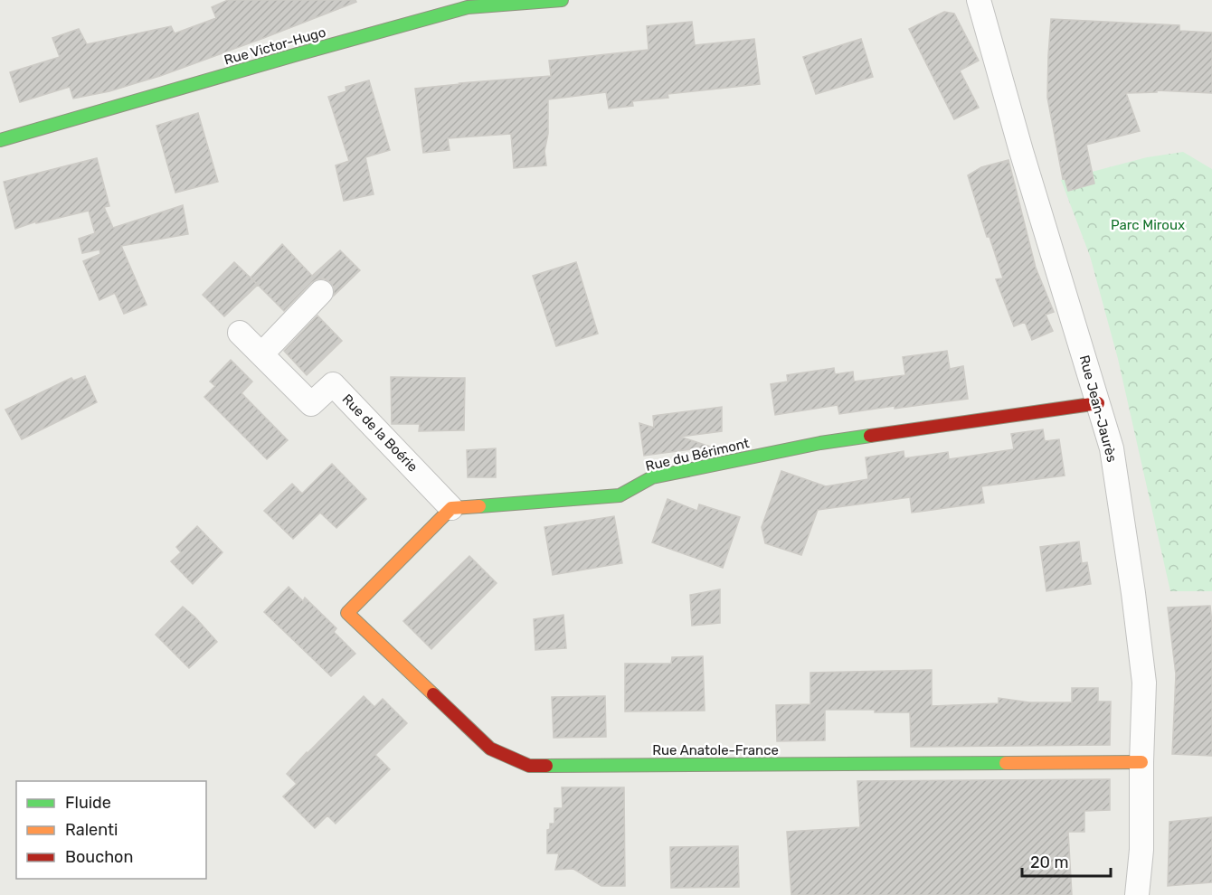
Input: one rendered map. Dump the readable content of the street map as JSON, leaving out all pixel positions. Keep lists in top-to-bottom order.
{
  "streets": {
    "street": [
      "Rue Victor-Hugo",
      "Rue Jean-Jaurès",
      "Rue de la Boérie",
      "Rue du Bérimont",
      "Rue Anatole-France"
    ]
  },
  "crossings": [
    ["Rue Jean-Jaurès", "Rue du Bérimont"],
    ["Rue Jean-Jaurès", "Rue Anatole-France"],
    ["Rue de la Boérie", "Rue du Bérimont"],
    ["Rue de la Boérie", "Rue Anatole-France"],
    ["Rue du Bérimont", "Rue Anatole-France"]
  ],
  "parks": ["Parc Miroux"],
  "legend": ["Fluide", "Ralenti", "Bouchon"],
  "scale_bar": "20 m"
}
